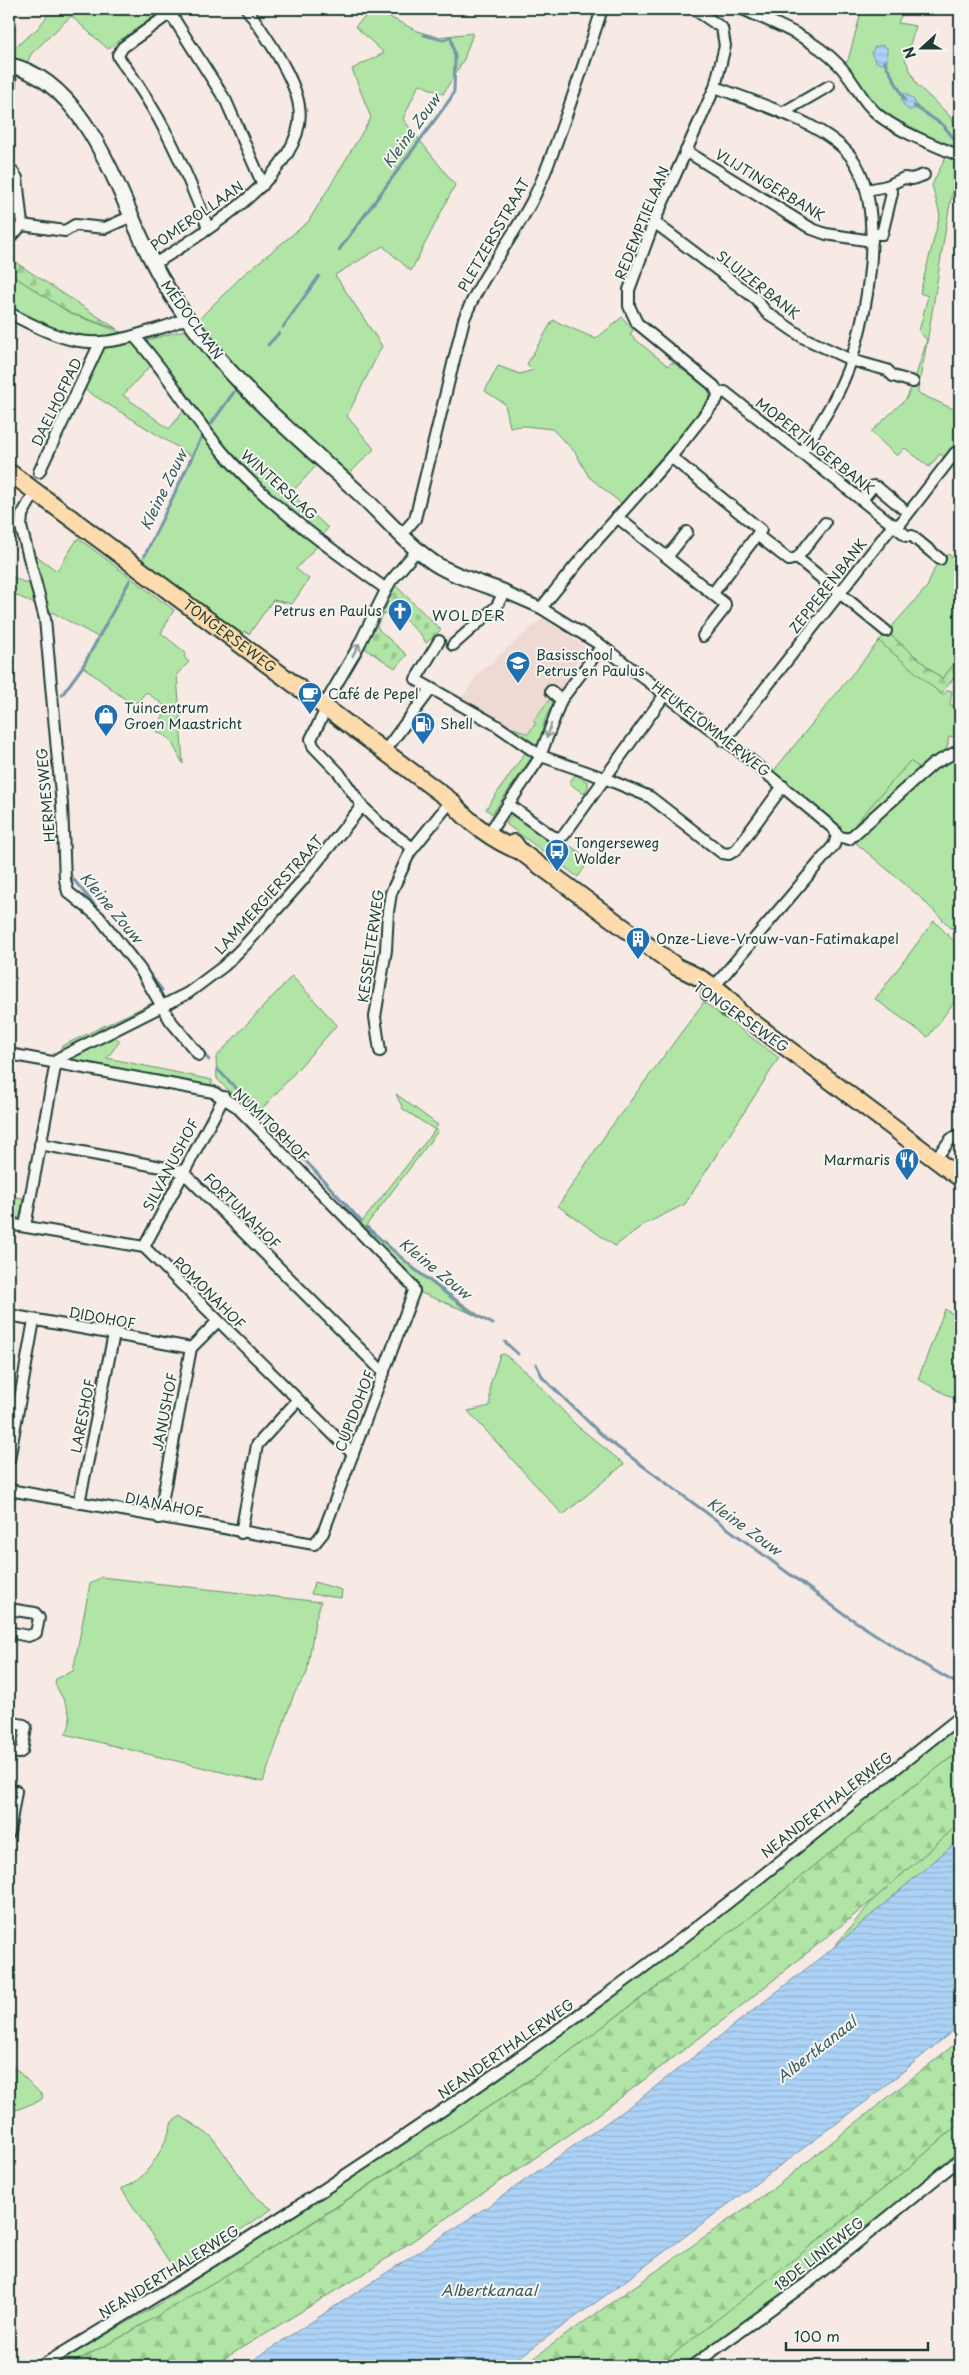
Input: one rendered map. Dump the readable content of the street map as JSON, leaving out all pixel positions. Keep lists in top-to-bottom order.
{
  "streets": {
    "main road": ["TONGERSEWEG"],
    "street": [
      "VLIJTINGERBANK",
      "POMEROLLAAN",
      "REDEMPTIELAAN",
      "PLETZERSSTRAAT",
      "SLUIZERBANK",
      "MÉDOCLAAN",
      "DAELHOFPAD",
      "MOPERTINGERBANK",
      "WINTERSLAG",
      "ZEPPERENBANK",
      "HEUKELOMMERWEG",
      "HERMESWEG",
      "LAMMERGIERSTRAAT",
      "KESSELTERWEG",
      "NUMITORHOF",
      "SILVANUSHOF",
      "FORTUNAHOF",
      "POMONAHOF",
      "DIDOHOF",
      "CUPIDOHOF",
      "JANUSHOF",
      "LARESHOF",
      "DIANAHOF",
      "NEANDERTHALERWEG",
      "18DE LINIEWEG"
    ]
  },
  "crossings": [
    ["VLIJTINGERBANK", "REDEMPTIELAAN"],
    ["POMEROLLAAN", "MÉDOCLAAN"],
    ["REDEMPTIELAAN", "SLUIZERBANK"],
    ["REDEMPTIELAAN", "MOPERTINGERBANK"],
    ["PLETZERSSTRAAT", "MÉDOCLAAN"],
    ["MÉDOCLAAN", "HEUKELOMMERWEG"],
    ["MOPERTINGERBANK", "ZEPPERENBANK"],
    ["ZEPPERENBANK", "HEUKELOMMERWEG"],
    ["TONGERSEWEG", "HERMESWEG"],
    ["TONGERSEWEG", "KESSELTERWEG"],
    ["HERMESWEG", "LAMMERGIERSTRAAT"],
    ["LAMMERGIERSTRAAT", "NUMITORHOF"],
    ["NUMITORHOF", "SILVANUSHOF"],
    ["NUMITORHOF", "CUPIDOHOF"],
    ["SILVANUSHOF", "FORTUNAHOF"],
    ["SILVANUSHOF", "POMONAHOF"],
    ["FORTUNAHOF", "CUPIDOHOF"],
    ["POMONAHOF", "CUPIDOHOF"],
    ["DIDOHOF", "JANUSHOF"],
    ["DIDOHOF", "LARESHOF"],
    ["CUPIDOHOF", "DIANAHOF"],
    ["JANUSHOF", "DIANAHOF"],
    ["LARESHOF", "DIANAHOF"]
  ],
  "districts": ["WOLDER"],
  "water": ["Kleine Zouw", "Albertkanaal"],
  "places": {
    "church": ["Petrus en Paulus"],
    "school or university": ["Basisschool Petrus en Paulus"],
    "cafe": ["Café de Pepel"],
    "shop": ["Tuincentrum Groen Maastricht"],
    "fuel station": ["Shell"],
    "bus stop": ["Tongerseweg Wolder"],
    "building": ["Onze-Lieve-Vrouw-van-Fatimakapel"],
    "restaurant": ["Marmaris"]
  },
  "scale_bar": "100 m",
  "north": "left"
}
